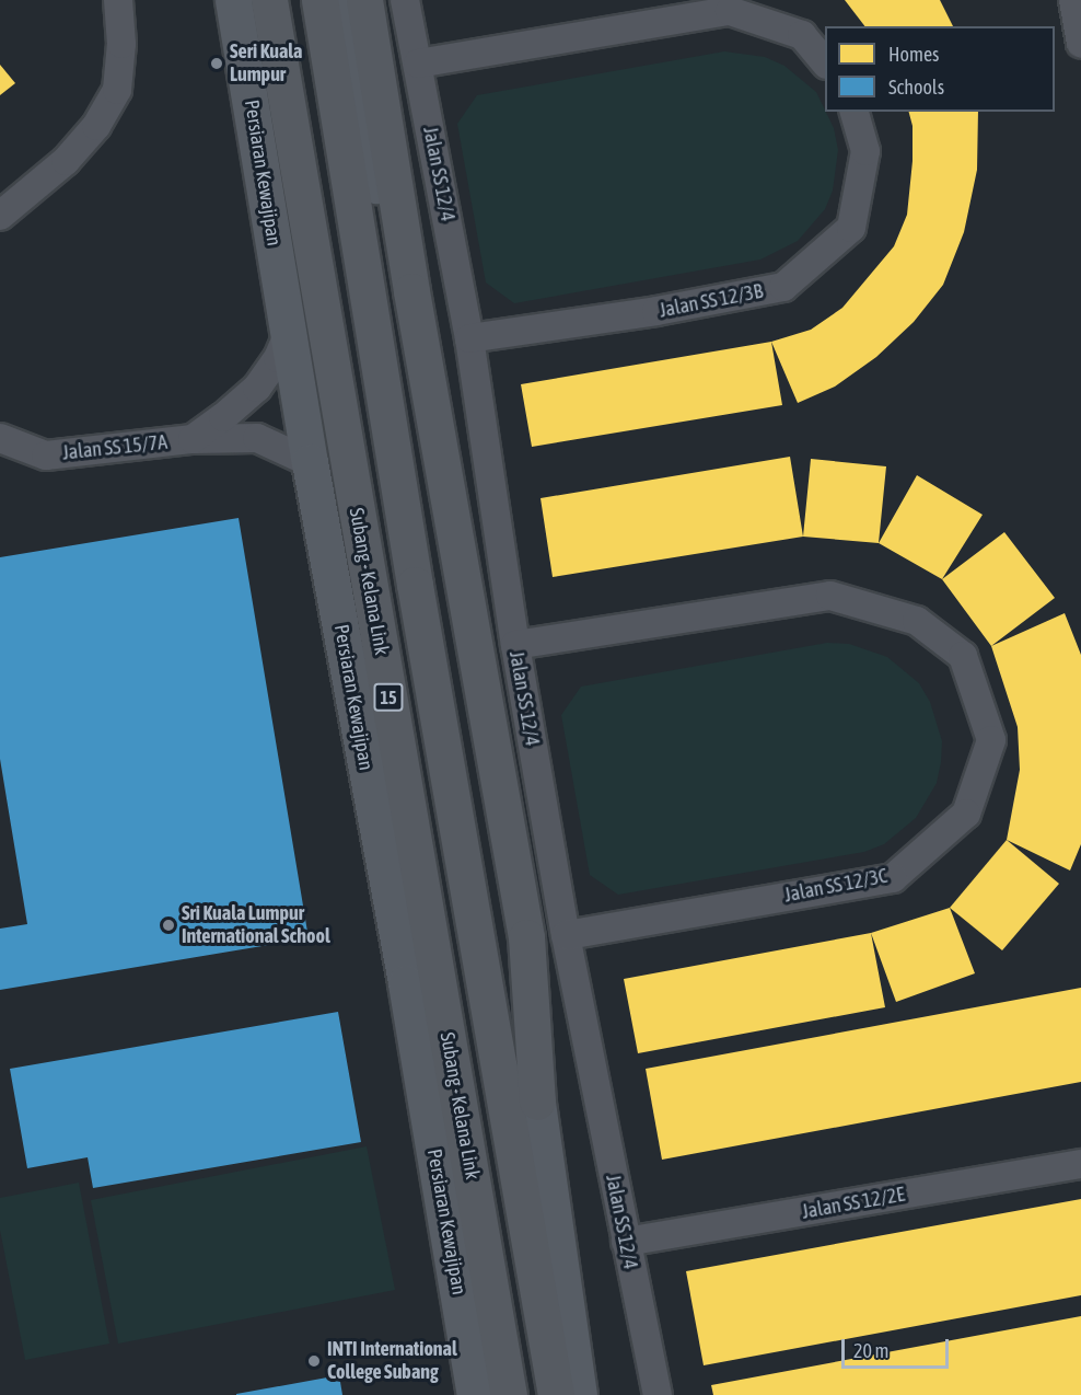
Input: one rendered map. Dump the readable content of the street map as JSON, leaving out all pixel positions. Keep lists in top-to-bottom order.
{
  "streets": {
    "main road": ["Persiaran Kewajipan", "Subang - Kelana Link", "15"],
    "street": [
      "Jalan SS 12/4",
      "Jalan SS 12/3B",
      "Jalan SS 15/7A",
      "Jalan SS 12/3C",
      "Jalan SS 12/2E"
    ]
  },
  "crossings": [
    ["Persiaran Kewajipan", "Jalan SS 15/7A"],
    ["Jalan SS 12/4", "Jalan SS 12/3B"],
    ["Jalan SS 12/4", "Jalan SS 12/3C"],
    ["Jalan SS 12/4", "Jalan SS 12/2E"]
  ],
  "places": ["Seri Kuala Lumpur", "Sri Kuala Lumpur International School", "INTI International College Subang"],
  "legend": ["Homes", "Schools"],
  "scale_bar": "20 m"
}
